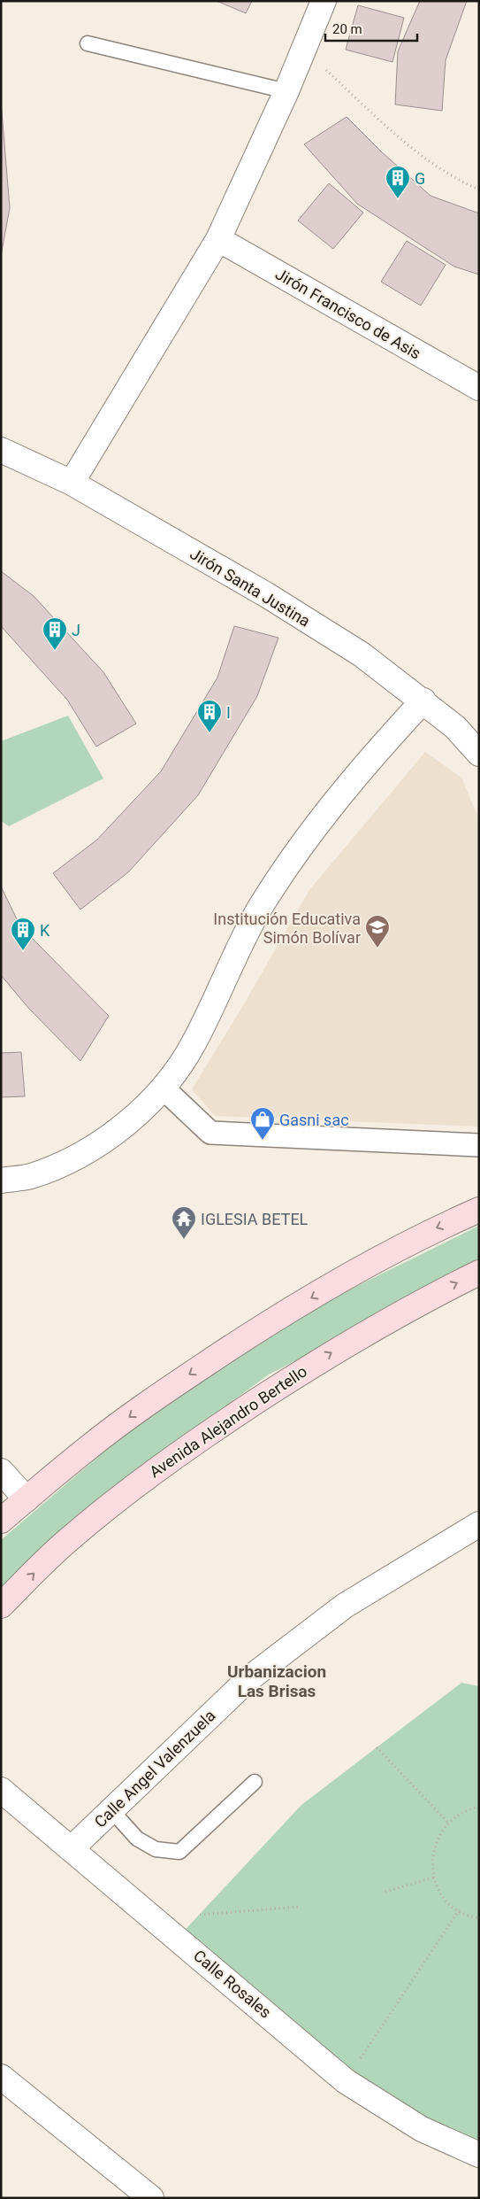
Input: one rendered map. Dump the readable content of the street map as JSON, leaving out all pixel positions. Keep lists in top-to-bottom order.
{
  "streets": {
    "main road": ["Avenida Alejandro Bertello"],
    "street": [
      "Jirón Francisco de Asis",
      "Jirón Santa Justina",
      "Calle Angel Valenzuela",
      "Calle Rosales"
    ]
  },
  "crossings": [
    ["Calle Angel Valenzuela", "Calle Rosales"]
  ],
  "districts": ["Urbanizacion Las Brisas"],
  "places": {
    "building": [
      "G",
      "J",
      "I",
      "K"
    ],
    "school or university": ["Institución Educativa Simón Bolívar"],
    "shop": ["Gasni sac"],
    "temple": ["IGLESIA BETEL"]
  },
  "scale_bar": "20 m"
}
